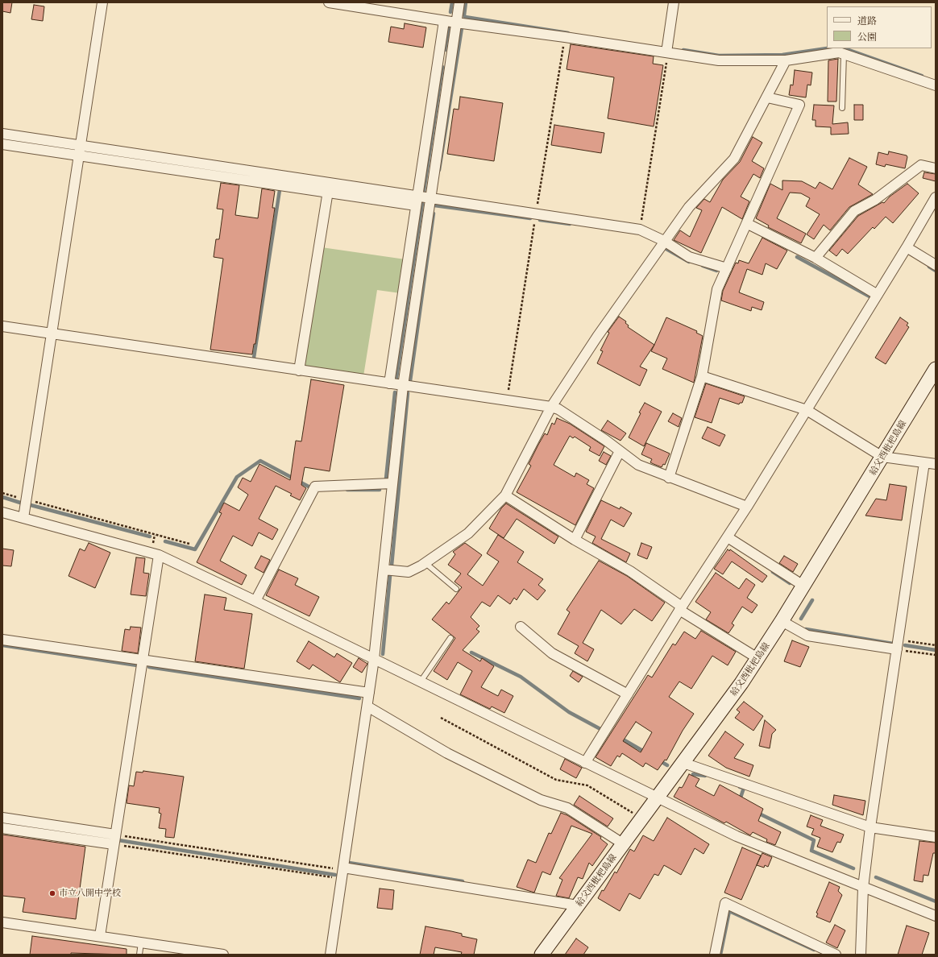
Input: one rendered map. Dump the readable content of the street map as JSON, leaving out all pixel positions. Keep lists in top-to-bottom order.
{
  "streets": {
    "main road": ["給父西枇杷島線"]
  },
  "places": ["市立八開中学校"],
  "legend": ["道路", "公園"]
}
